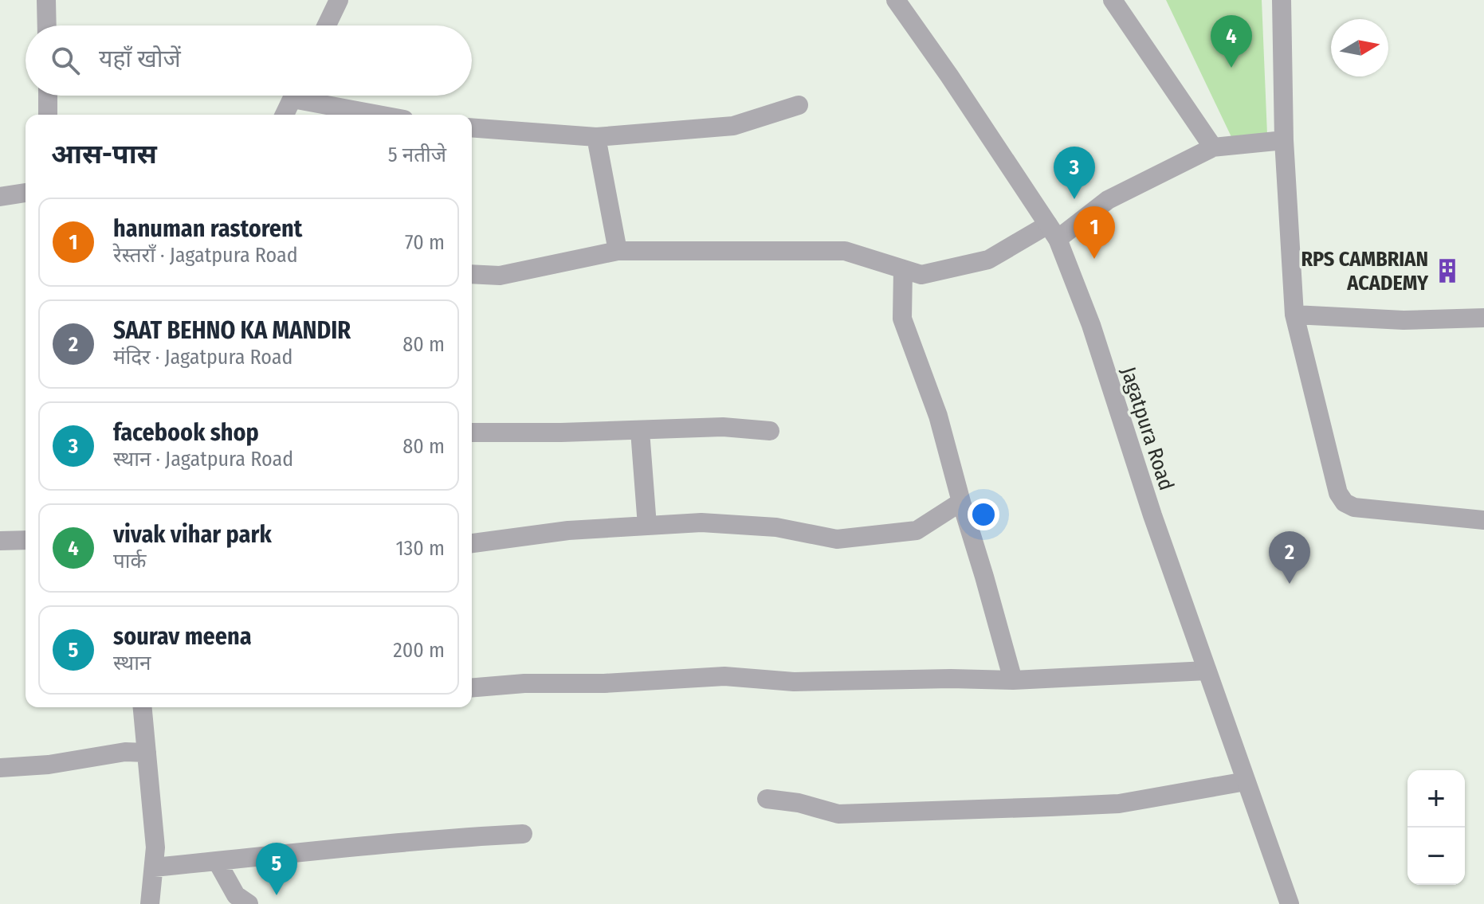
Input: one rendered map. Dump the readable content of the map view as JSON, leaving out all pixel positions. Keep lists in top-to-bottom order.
{
  "streets": {
    "street": ["Jagatpura Road"]
  },
  "places": {
    "building": ["RPS CAMBRIAN ACADEMY"]
  },
  "north": "right",
  "page": {
    "pins": [
      "4",
      "3",
      "1",
      "2",
      "5"
    ],
    "search": "यहाँ खोजें",
    "heading": ["आस-पास", "5 नतीजे"],
    "list": [
      {
        "mark": "1",
        "name": "hanuman rastorent",
        "note": "रेस्तराँ · Jagatpura Road",
        "value": "70 m"
      },
      {
        "mark": "2",
        "name": "SAAT BEHNO KA MANDIR",
        "note": "मंदिर · Jagatpura Road",
        "value": "80 m"
      },
      {
        "mark": "3",
        "name": "facebook shop",
        "note": "स्थान · Jagatpura Road",
        "value": "80 m"
      },
      {
        "mark": "4",
        "name": "vivak vihar park",
        "note": "पार्क",
        "value": "130 m"
      },
      {
        "mark": "5",
        "name": "sourav meena",
        "note": "स्थान",
        "value": "200 m"
      }
    ],
    "map_buttons": ["+", "−"]
  }
}
